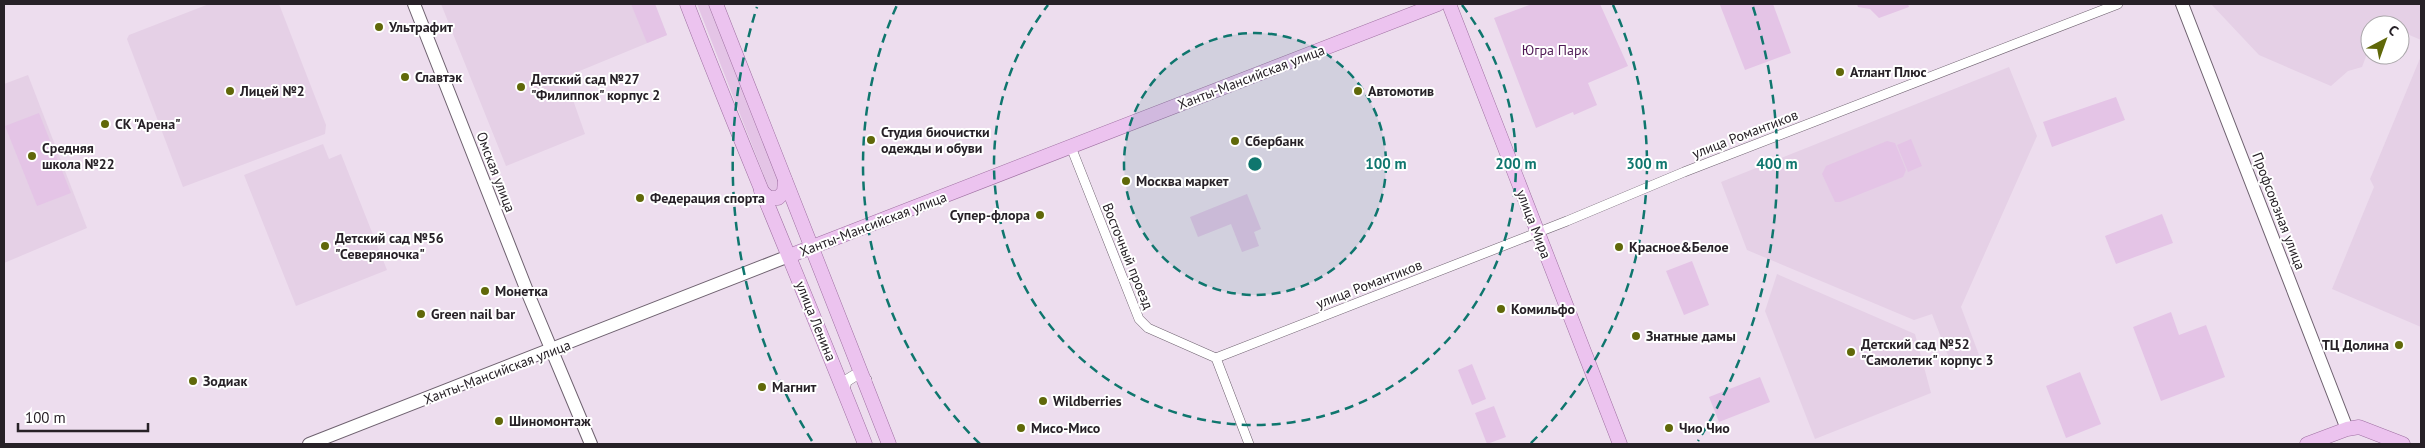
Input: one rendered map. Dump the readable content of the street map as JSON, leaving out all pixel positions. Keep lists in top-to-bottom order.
{
  "streets": {
    "main road": [
      "Ханты-Мансийская улица",
      "Омская улица",
      "Профсоюзная улица",
      "улица Мира",
      "улица Ленина"
    ],
    "street": ["улица Романтиков", "Восточный проезд"]
  },
  "crossings": [
    ["Ханты-Мансийская улица", "Омская улица"],
    ["Ханты-Мансийская улица", "Восточный проезд"],
    ["Ханты-Мансийская улица", "улица Ленина"],
    ["улица Романтиков", "улица Мира"],
    ["улица Романтиков", "Восточный проезд"]
  ],
  "parks": ["Югра Парк"],
  "places": [
    "Ультрафит",
    "Атлант Плюс",
    "Славтэк",
    "Детский сад №27 \"Филиппок\" корпус 2",
    "Лицей №2",
    "Автомотив",
    "СК \"Арена\"",
    "Студия биочистки одежды и обуви",
    "Сбербанк",
    "Средняя школа №22",
    "Москва маркет",
    "Федерация спорта",
    "Супер-флора",
    "Детский сад №56 \"Северяночка\"",
    "Красное&Белое",
    "Монетка",
    "Комильфо",
    "Green nail bar",
    "Знатные дамы",
    "ТЦ Долина",
    "Детский сад №52 \"Самолетик\" корпус 3",
    "Зодиак",
    "Магнит",
    "Wildberries",
    "Шиномонтаж",
    "Мисо-Мисо",
    "Чио Чио"
  ],
  "scale_bar": "100 m",
  "north": "top right",
  "rings": [
    "100 m",
    "200 m",
    "300 m",
    "400 m"
  ]
}
